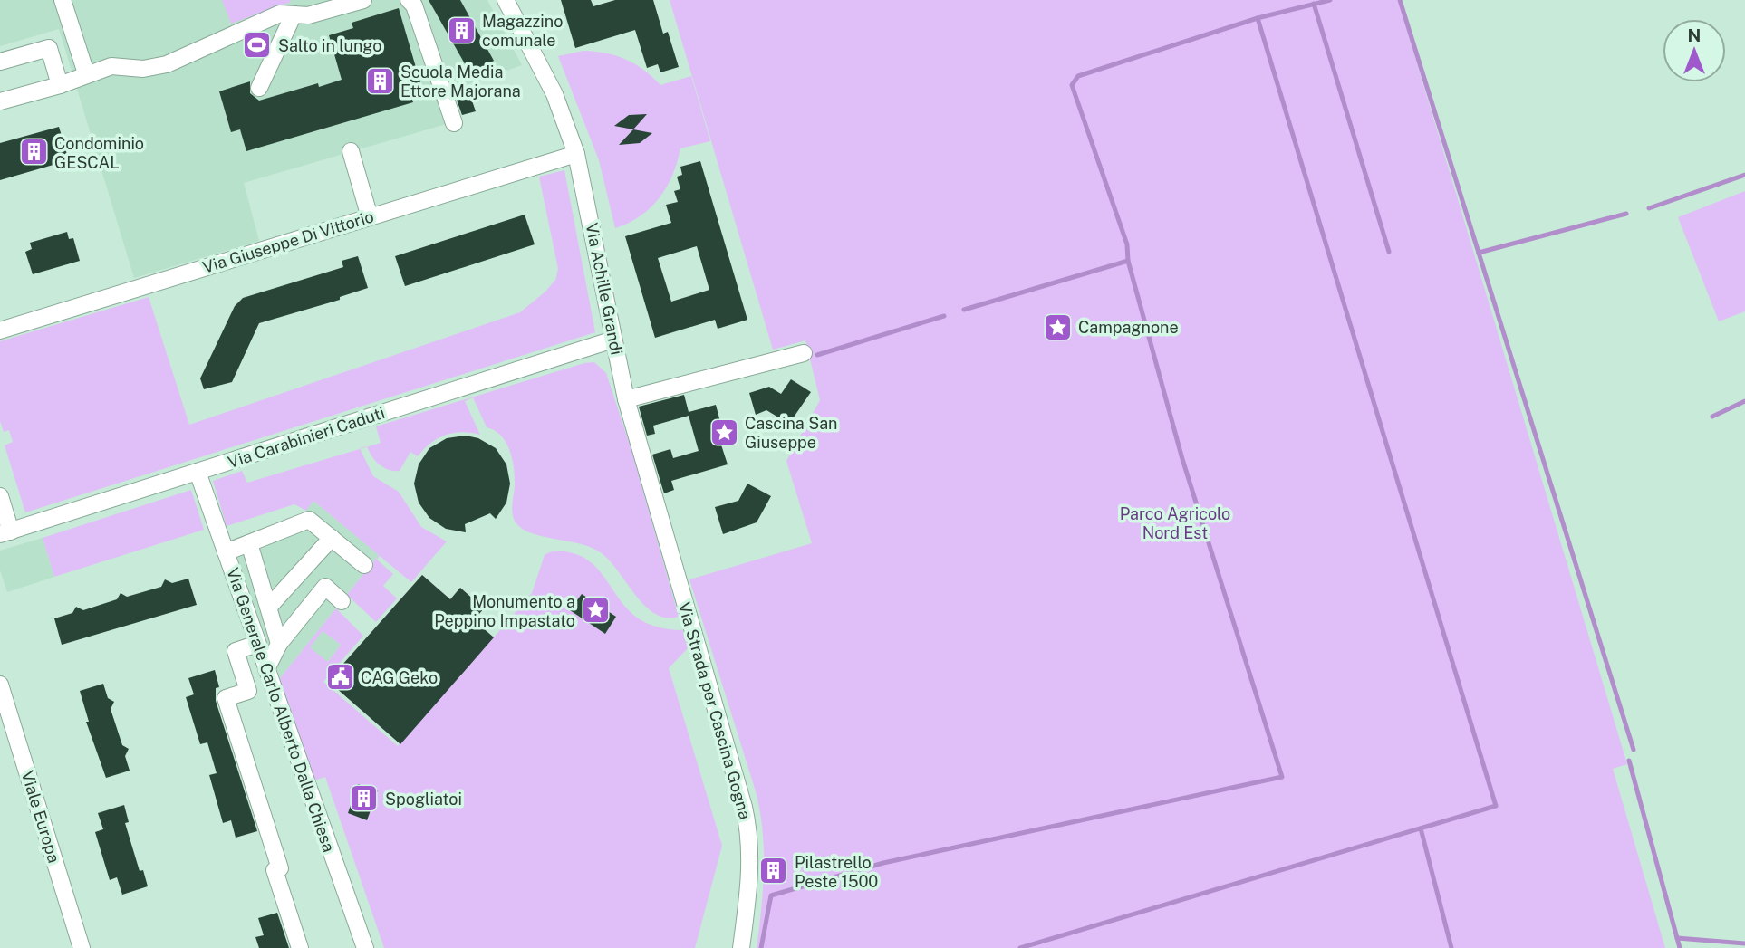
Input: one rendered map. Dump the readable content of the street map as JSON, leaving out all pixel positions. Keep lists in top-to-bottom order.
{
  "streets": {
    "street": [
      "Via Giuseppe Di Vittorio",
      "Via Achille Grandi",
      "Via Carabinieri Caduti",
      "Via Generale Carlo Alberto Dalla Chiesa",
      "Via Strada per Cascina Gogna",
      "Viale Europa"
    ]
  },
  "crossings": [
    ["Via Giuseppe Di Vittorio", "Via Achille Grandi"],
    ["Via Achille Grandi", "Via Carabinieri Caduti"],
    ["Via Achille Grandi", "Via Strada per Cascina Gogna"],
    ["Via Carabinieri Caduti", "Via Generale Carlo Alberto Dalla Chiesa"]
  ],
  "parks": ["Parco Agricolo Nord Est"],
  "places": {
    "building": [
      "Magazzino comunale",
      "Scuola Media Ettore Majorana",
      "Condominio GESCAL",
      "Spogliatoi",
      "Pilastrello Peste 1500"
    ],
    "sports": ["Salto in lungo"],
    "place": ["Campagnone", "Cascina San Giuseppe", "Monumento a Peppino Impastato"],
    "public building": ["CAG Geko"]
  },
  "north": "top"
}
